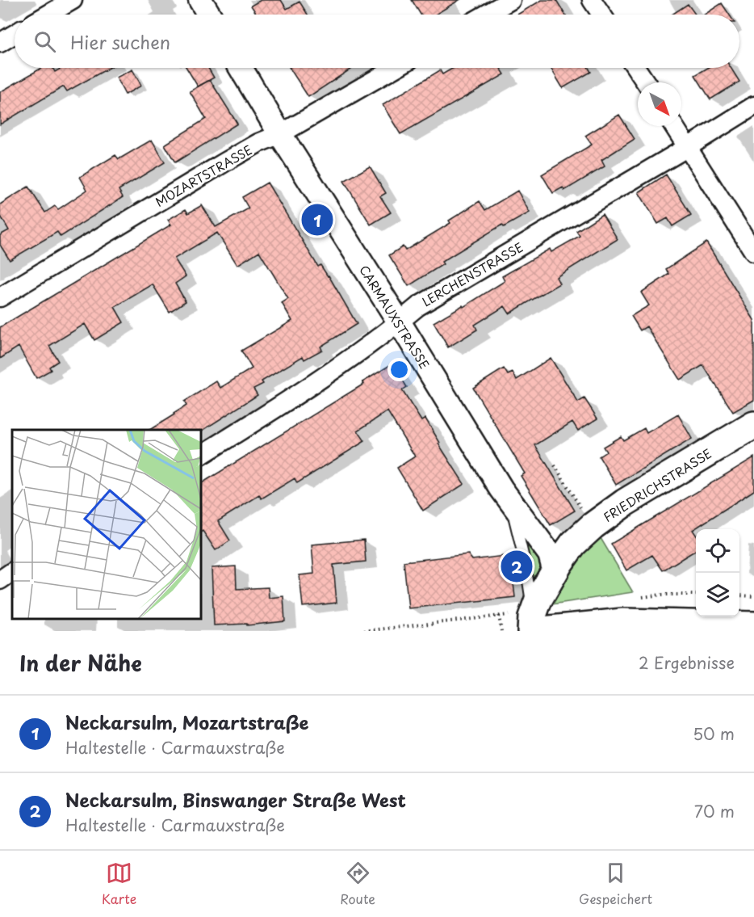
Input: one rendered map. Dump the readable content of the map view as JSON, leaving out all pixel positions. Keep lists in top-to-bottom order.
{
  "streets": {
    "main road": ["FRIEDRICHSTRASSE"],
    "street": ["MOZARTSTRASSE", "LERCHENSTRASSE", "CARMAUXSTRASSE"]
  },
  "crossings": [
    ["MOZARTSTRASSE", "CARMAUXSTRASSE"],
    ["LERCHENSTRASSE", "CARMAUXSTRASSE"],
    ["CARMAUXSTRASSE", "FRIEDRICHSTRASSE"]
  ],
  "north": "bottom right",
  "page": {
    "search": "Hier suchen",
    "pins": ["1", "2"],
    "heading": ["In der Nähe", "2 Ergebnisse"],
    "list": [
      {
        "mark": "1",
        "name": "Neckarsulm, Mozartstraße",
        "note": "Haltestelle · Carmauxstraße",
        "value": "50 m"
      },
      {
        "mark": "2",
        "name": "Neckarsulm, Binswanger Straße West",
        "note": "Haltestelle · Carmauxstraße",
        "value": "70 m"
      }
    ],
    "nav": ["Karte", "Route", "Gespeichert"]
  }
}
